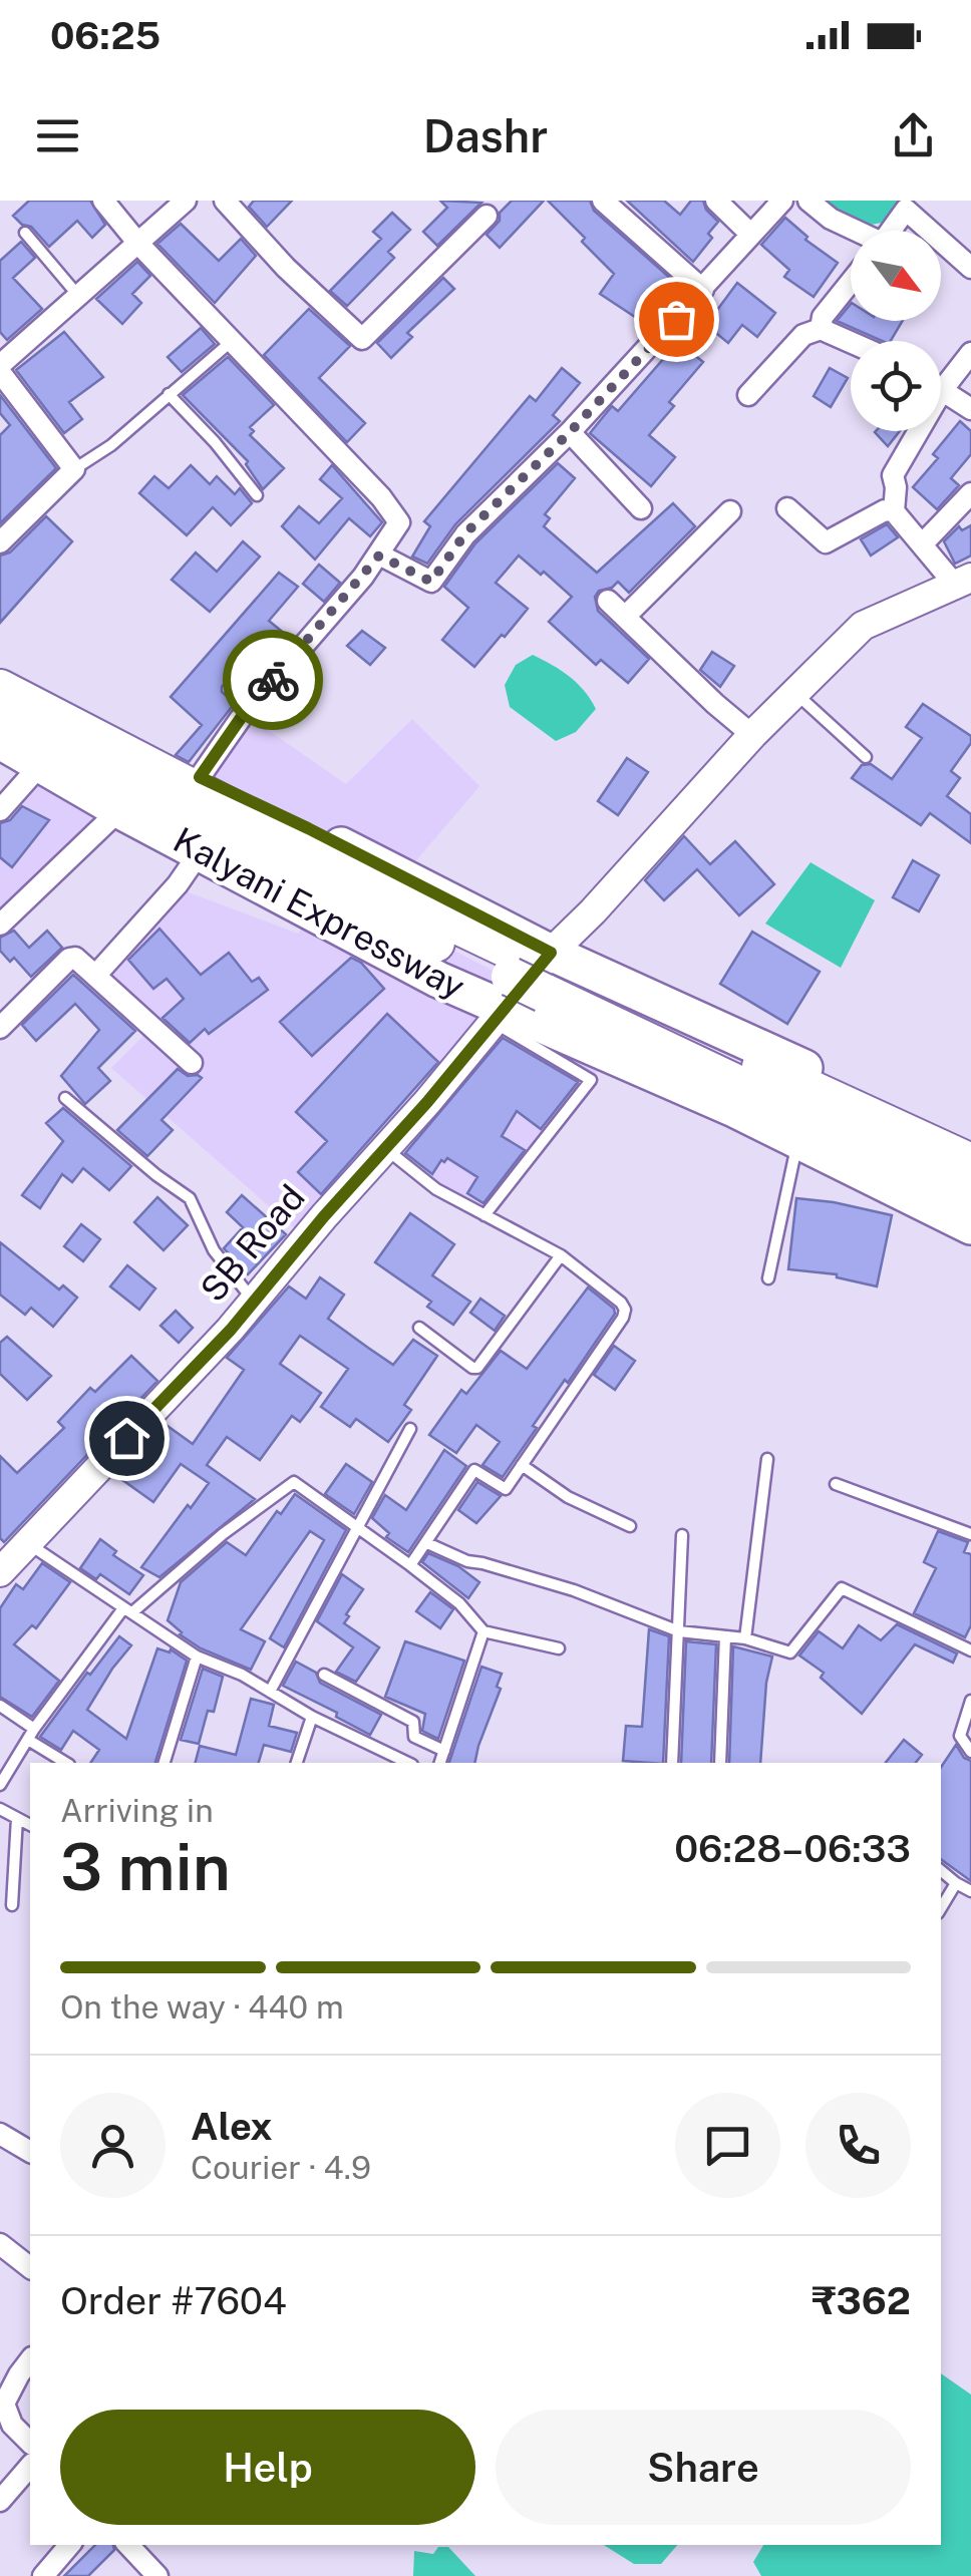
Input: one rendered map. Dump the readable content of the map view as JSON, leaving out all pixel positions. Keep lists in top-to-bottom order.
{
  "streets": {
    "highway": ["Kalyani Expressway"],
    "street": ["SB Road"]
  },
  "crossings": [
    ["Kalyani Expressway", "SB Road"]
  ],
  "north": "bottom right",
  "page": {
    "status": "06:25",
    "header": "Dashr",
    "heading": ["3 min", "Arriving in", "06:28–06:33"],
    "panel": [
      "Alex",
      "Courier · 4.9",
      "Order #7604",
      "₹362"
    ],
    "bar": "On the way · 440 m",
    "buttons": ["Help", "Share"]
  }
}
